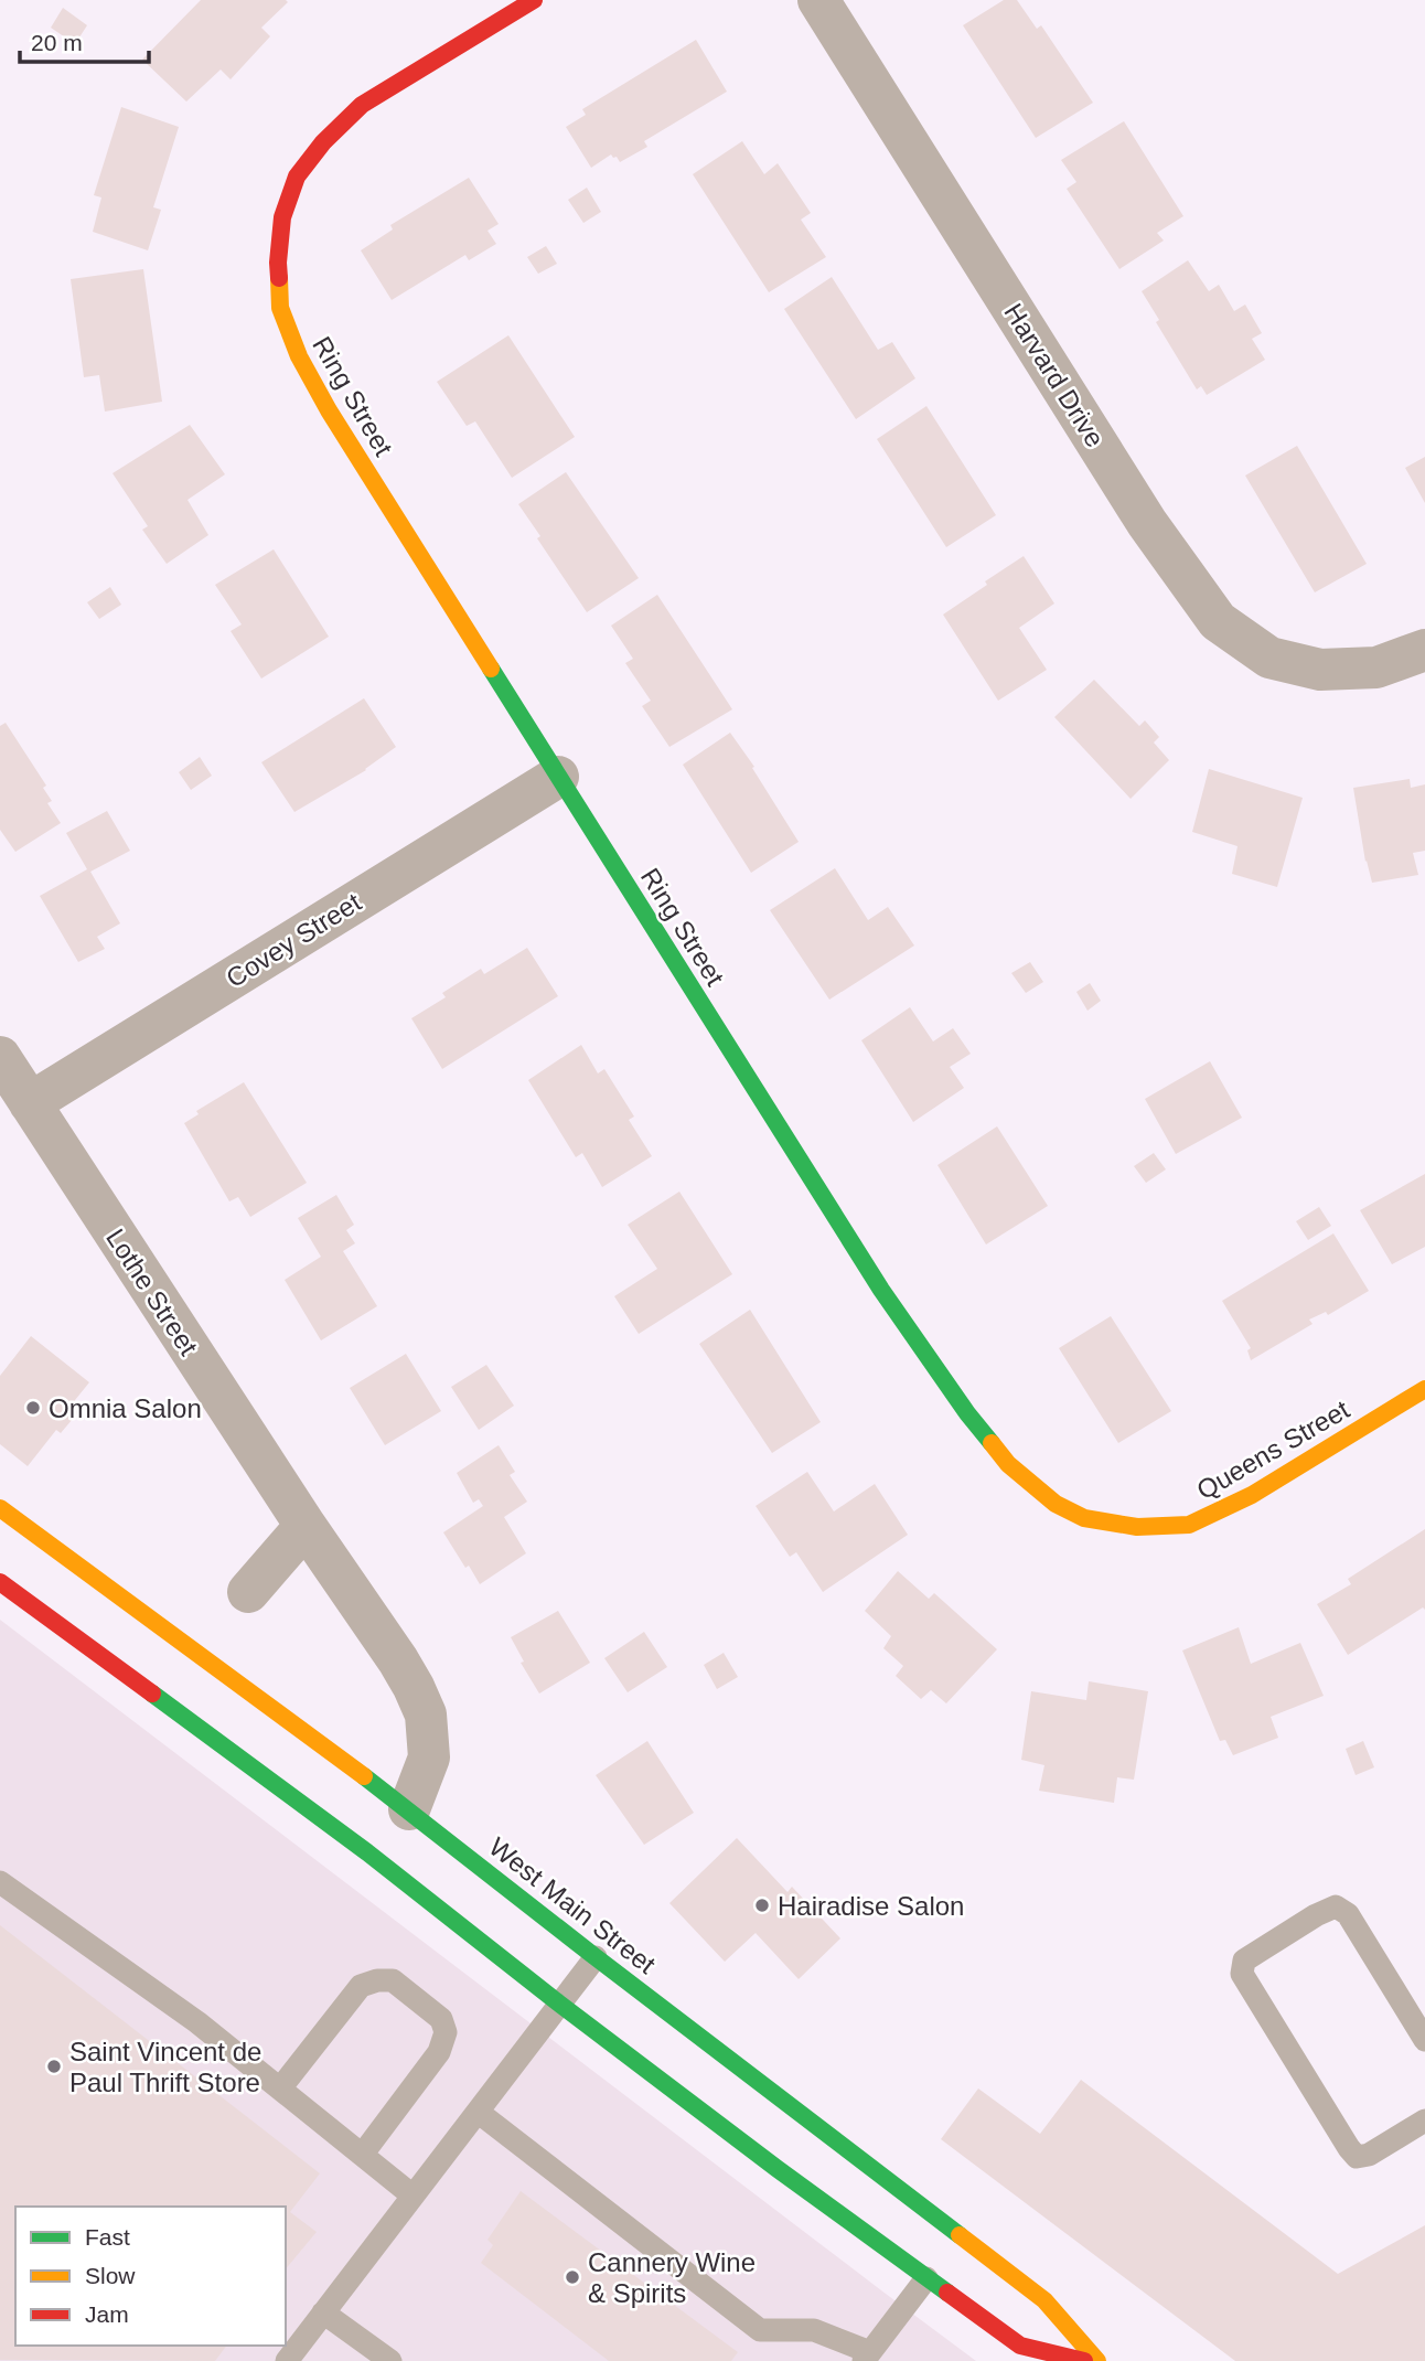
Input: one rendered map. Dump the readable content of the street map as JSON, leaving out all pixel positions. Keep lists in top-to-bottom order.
{
  "streets": {
    "main road": ["Ring Street", "Queens Street", "West Main Street"],
    "street": ["Harvard Drive", "Covey Street", "Lothe Street"]
  },
  "crossings": [
    ["Ring Street", "Covey Street"],
    ["Ring Street", "Queens Street"],
    ["Covey Street", "Lothe Street"],
    ["Lothe Street", "West Main Street"]
  ],
  "places": [
    "Omnia Salon",
    "Hairadise Salon",
    "Saint Vincent de Paul Thrift Store",
    "Cannery Wine & Spirits"
  ],
  "legend": ["Fast", "Slow", "Jam"],
  "scale_bar": "20 m"
}
